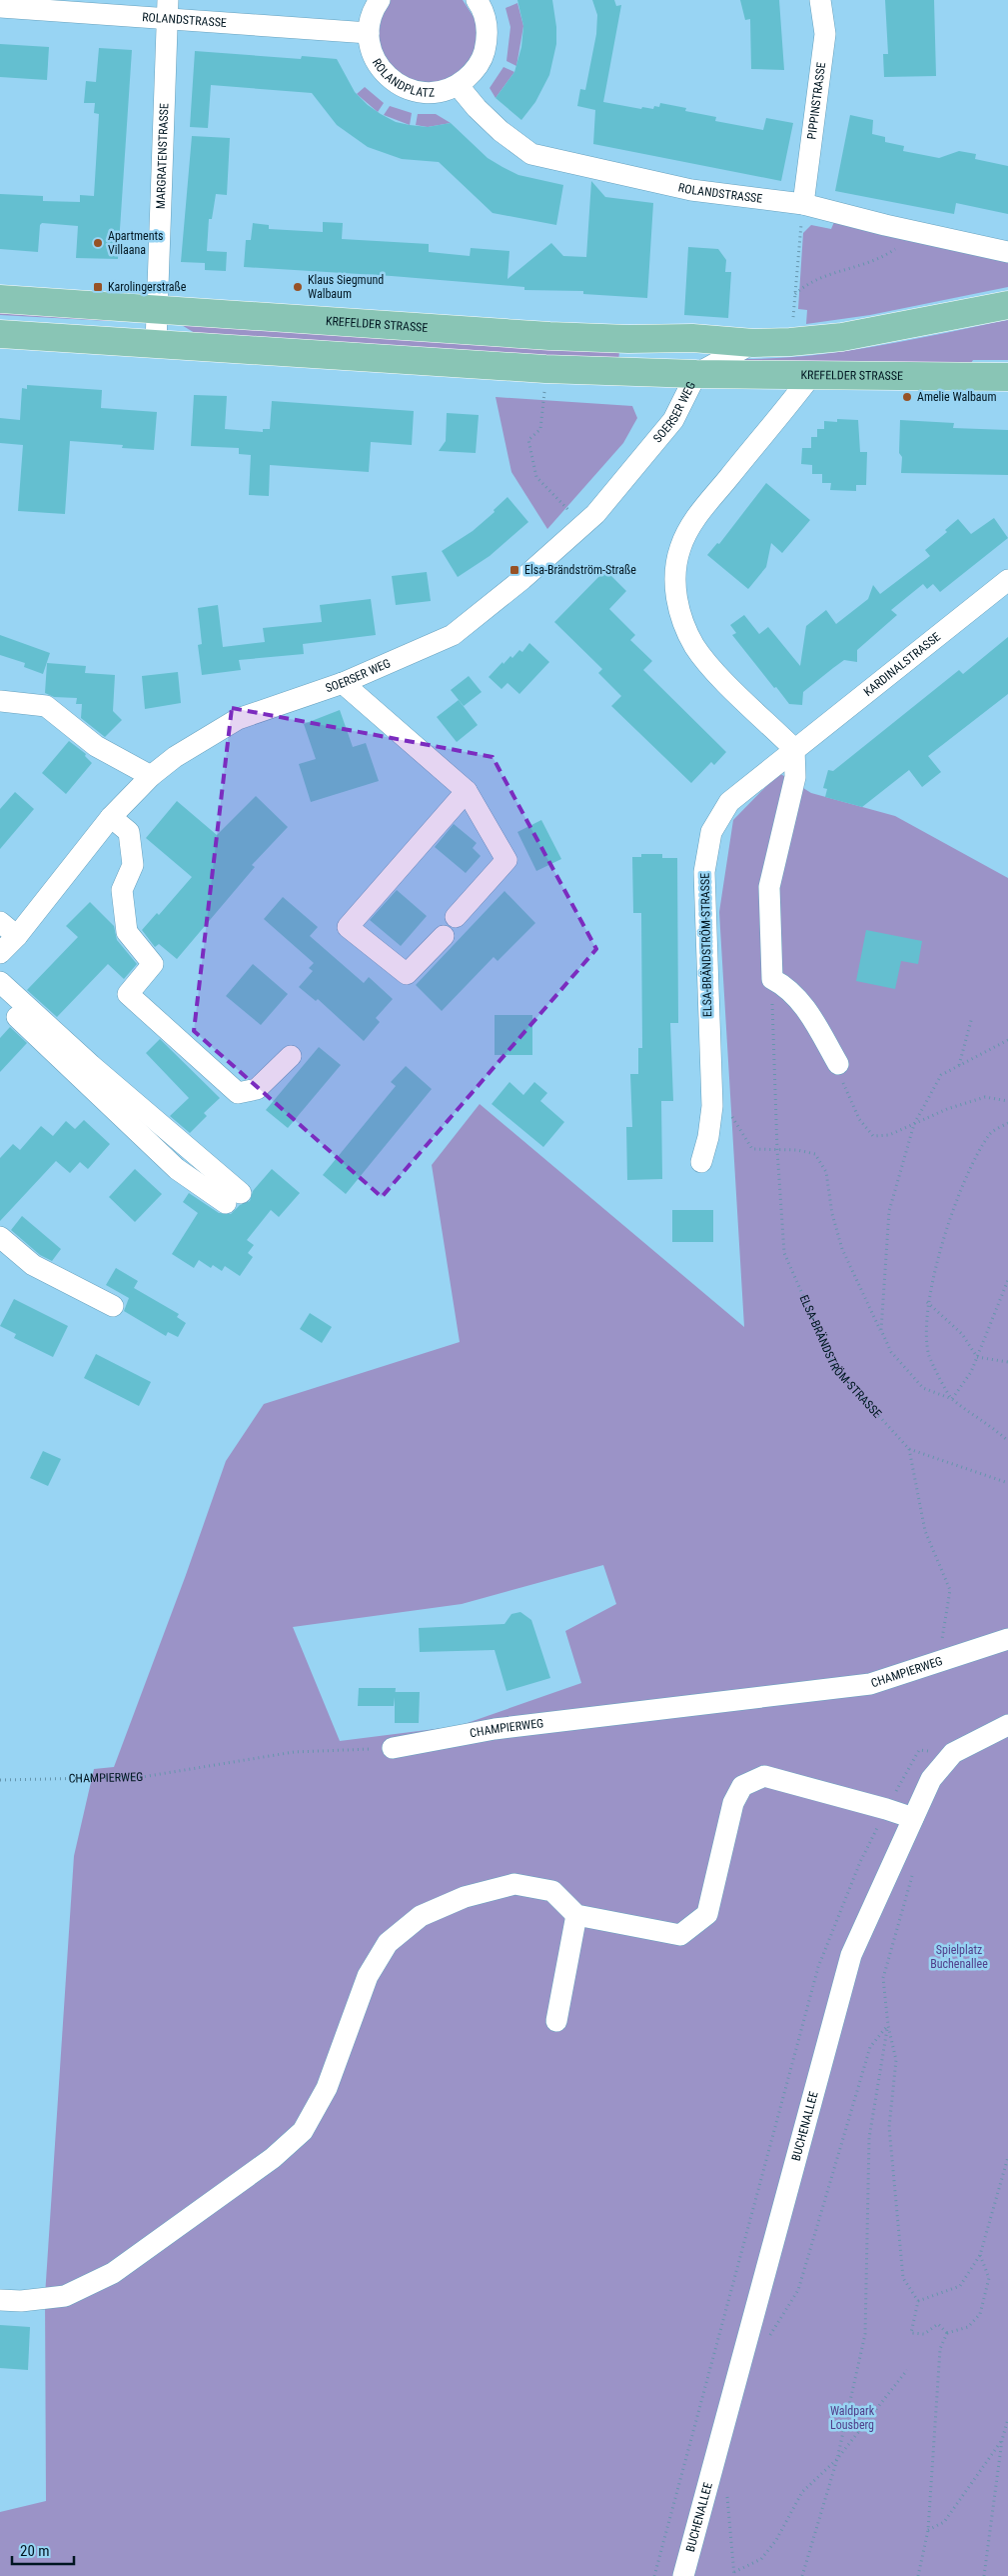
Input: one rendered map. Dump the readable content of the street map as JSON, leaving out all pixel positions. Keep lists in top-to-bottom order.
{
  "streets": {
    "main road": ["KREFELDER STRASSE"],
    "street": [
      "ROLANDSTRASSE",
      "ROLANDPLATZ",
      "PIPPINSTRASSE",
      "MARGRATENSTRASSE",
      "SOERSER WEG",
      "KARDINALSTRASSE",
      "ELSA-BRÄNDSTRÖM-STRASSE",
      "CHAMPIERWEG",
      "BUCHENALLEE"
    ]
  },
  "crossings": [
    ["ROLANDSTRASSE", "ROLANDPLATZ"],
    ["ROLANDSTRASSE", "PIPPINSTRASSE"],
    ["ROLANDSTRASSE", "MARGRATENSTRASSE"],
    ["MARGRATENSTRASSE", "KREFELDER STRASSE"],
    ["KREFELDER STRASSE", "SOERSER WEG"],
    ["KARDINALSTRASSE", "ELSA-BRÄNDSTRÖM-STRASSE"]
  ],
  "parks": ["Spielplatz Buchenallee", "Waldpark Lousberg"],
  "places": {
    "other": ["Apartments Villaana", "Klaus Siegmund Walbaum", "Amelie Walbaum"],
    "transit": ["Karolingerstraße", "Elsa-Brändström-Straße"]
  },
  "scale_bar": "20 m"
}
